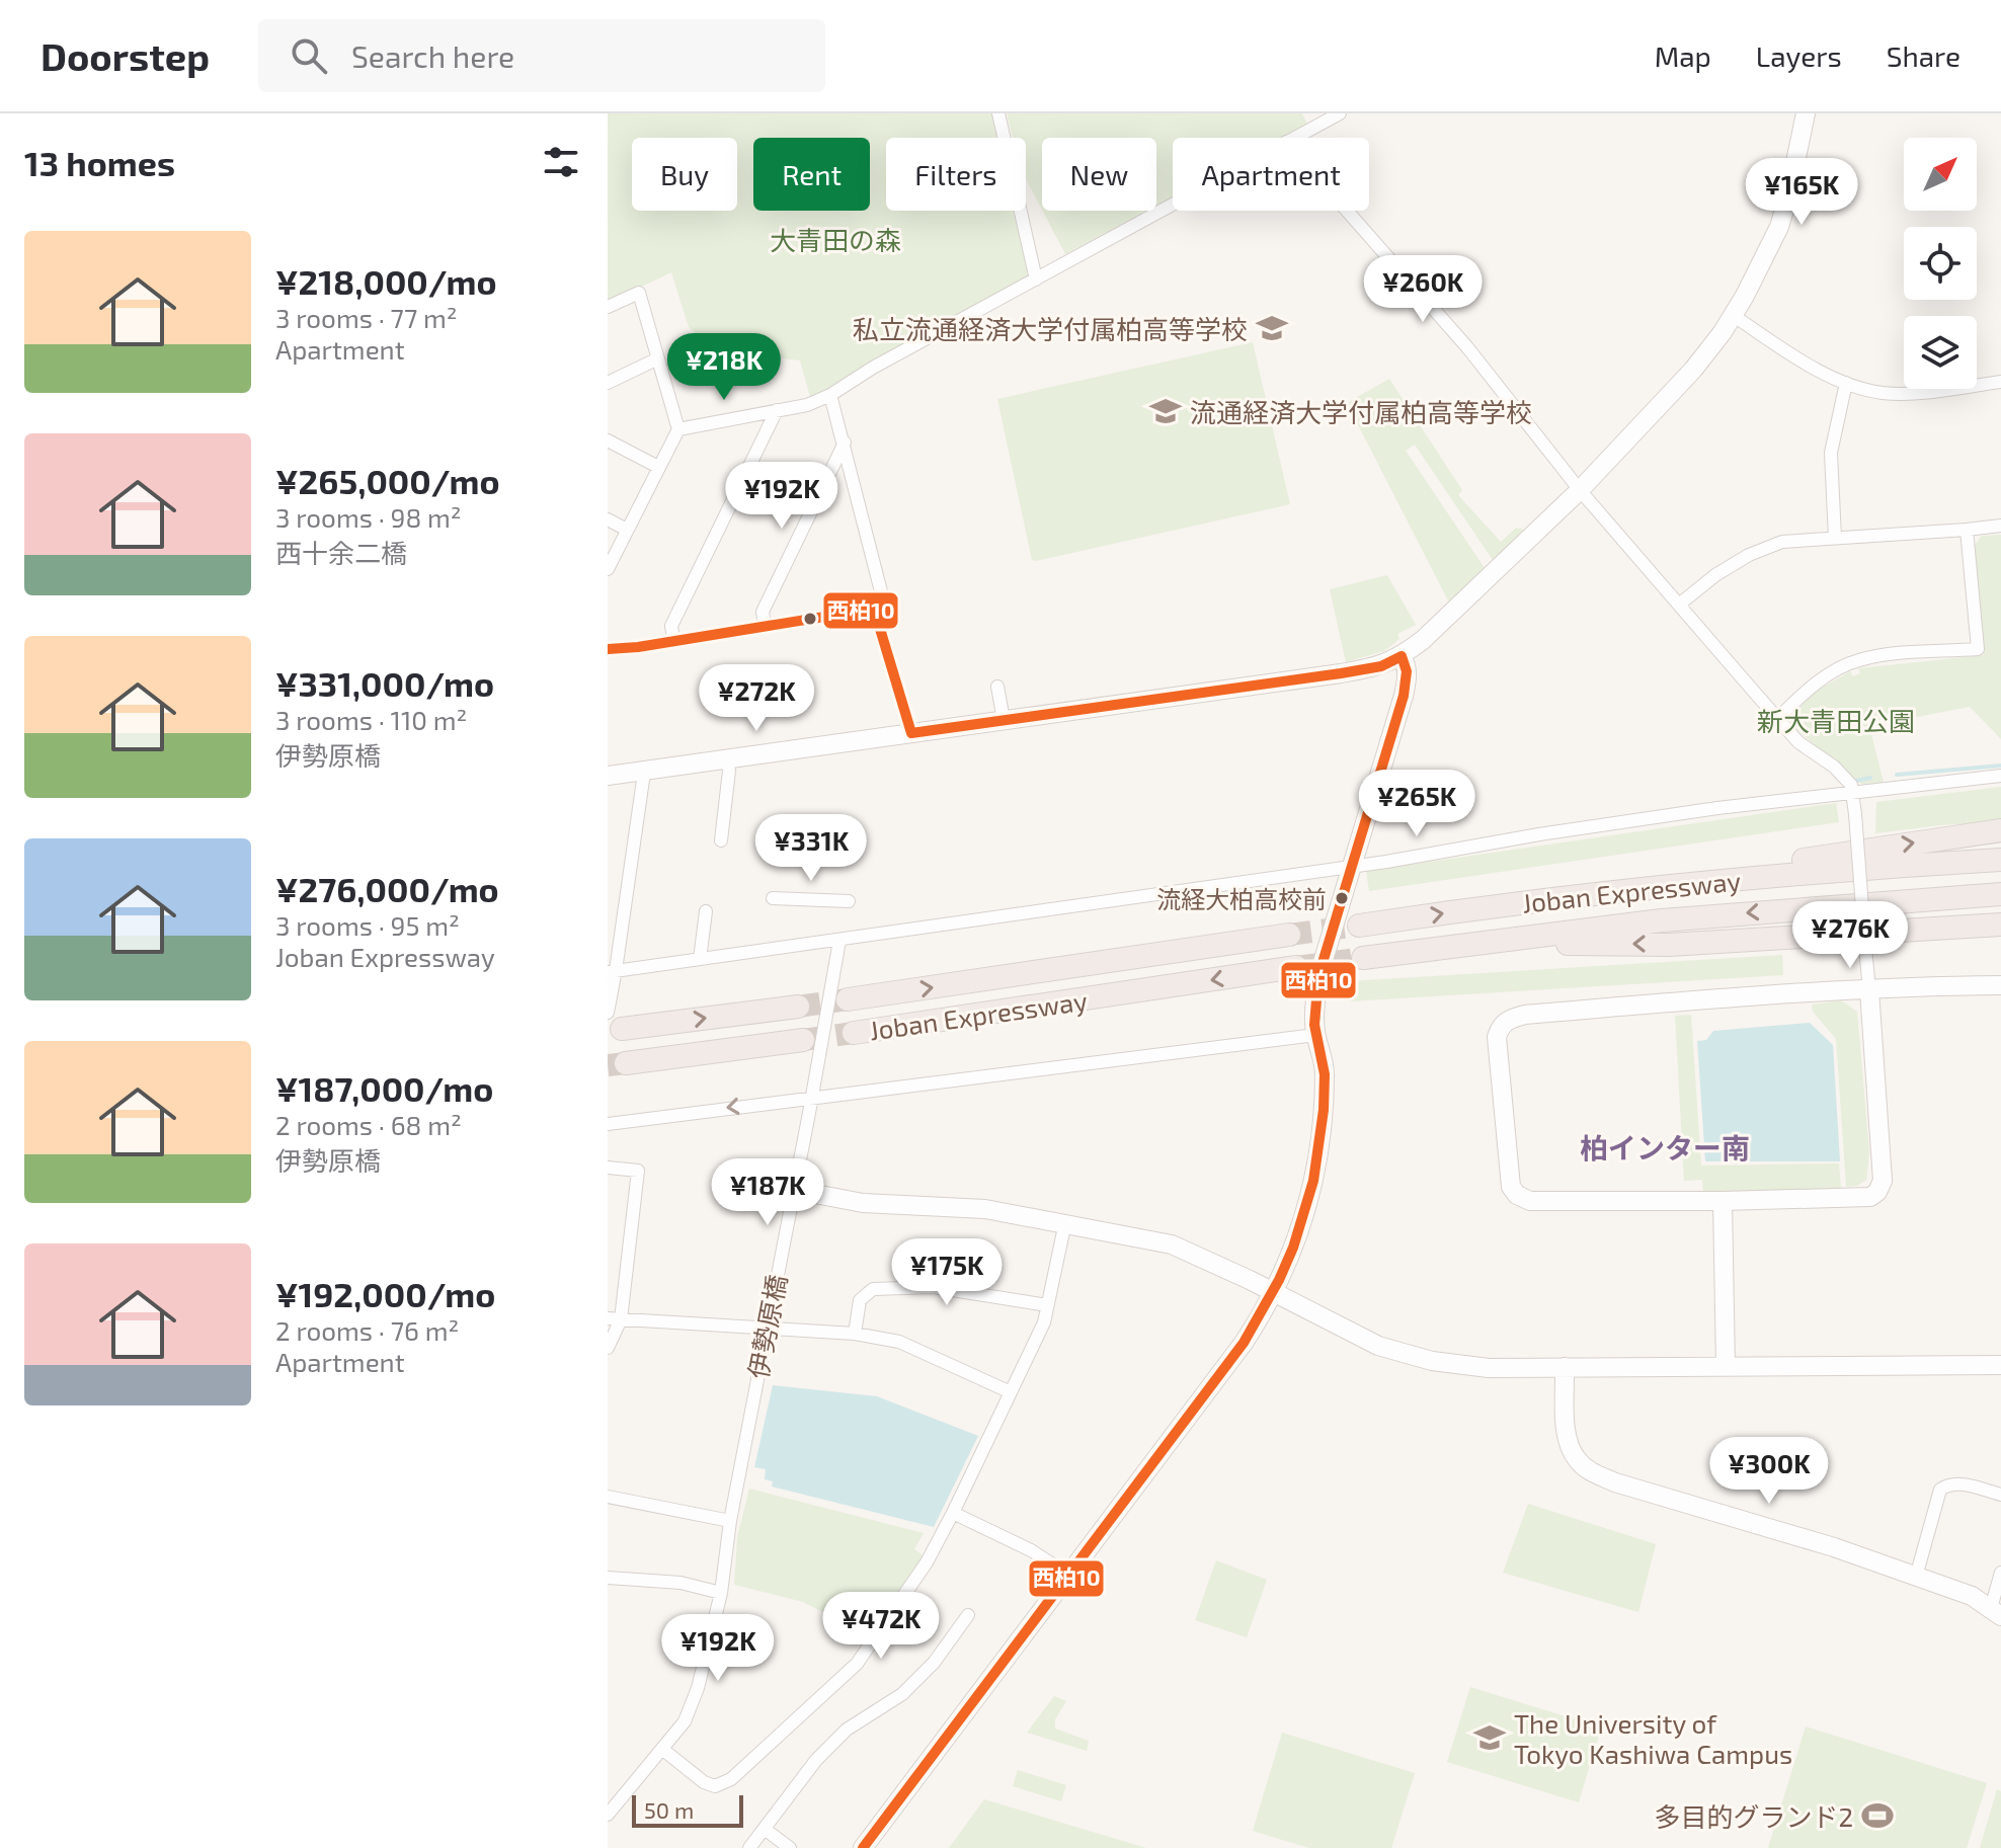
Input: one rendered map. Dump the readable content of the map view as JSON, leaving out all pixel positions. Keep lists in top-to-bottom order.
{
  "streets": {
    "highway": ["Joban Expressway"],
    "street": ["伊勢原橋"]
  },
  "districts": ["柏インター南"],
  "parks": ["大青田の森", "新大青田公園"],
  "places": {
    "school or university": ["私立流通経済大学付属柏高等学校", "流通経済大学付属柏高等学校", "The University of Tokyo Kashiwa Campus"],
    "other": ["流経大柏高校前"],
    "sports": ["多目的グランド2"]
  },
  "lines": ["transit line 西柏10"],
  "scale_bar": "50 m",
  "north": "top right",
  "page": {
    "header": "Doorstep",
    "search": "Search here",
    "nav": ["Map", "Layers", "Share"],
    "heading": "13 homes",
    "chip": [
      "Buy",
      "Rent",
      "Filters",
      "New",
      "Apartment"
    ],
    "price": [
      "¥165K",
      "¥260K",
      "¥218K",
      "¥192K",
      "¥272K",
      "¥265K",
      "¥331K",
      "¥276K",
      "¥187K",
      "¥175K",
      "¥300K",
      "¥472K",
      "¥192K"
    ],
    "list": [
      {
        "name": "¥218,000/mo",
        "note": "3 rooms · 77 m² · Apartment"
      },
      {
        "name": "¥265,000/mo",
        "note": "3 rooms · 98 m² · 西十余二橋"
      },
      {
        "name": "¥331,000/mo",
        "note": "3 rooms · 110 m² · 伊勢原橋"
      },
      {
        "name": "¥276,000/mo",
        "note": "3 rooms · 95 m² · Joban Expressway"
      },
      {
        "name": "¥187,000/mo",
        "note": "2 rooms · 68 m² · 伊勢原橋"
      },
      {
        "name": "¥192,000/mo",
        "note": "2 rooms · 76 m² · Apartment"
      }
    ],
    "scale": "50 m"
  }
}
